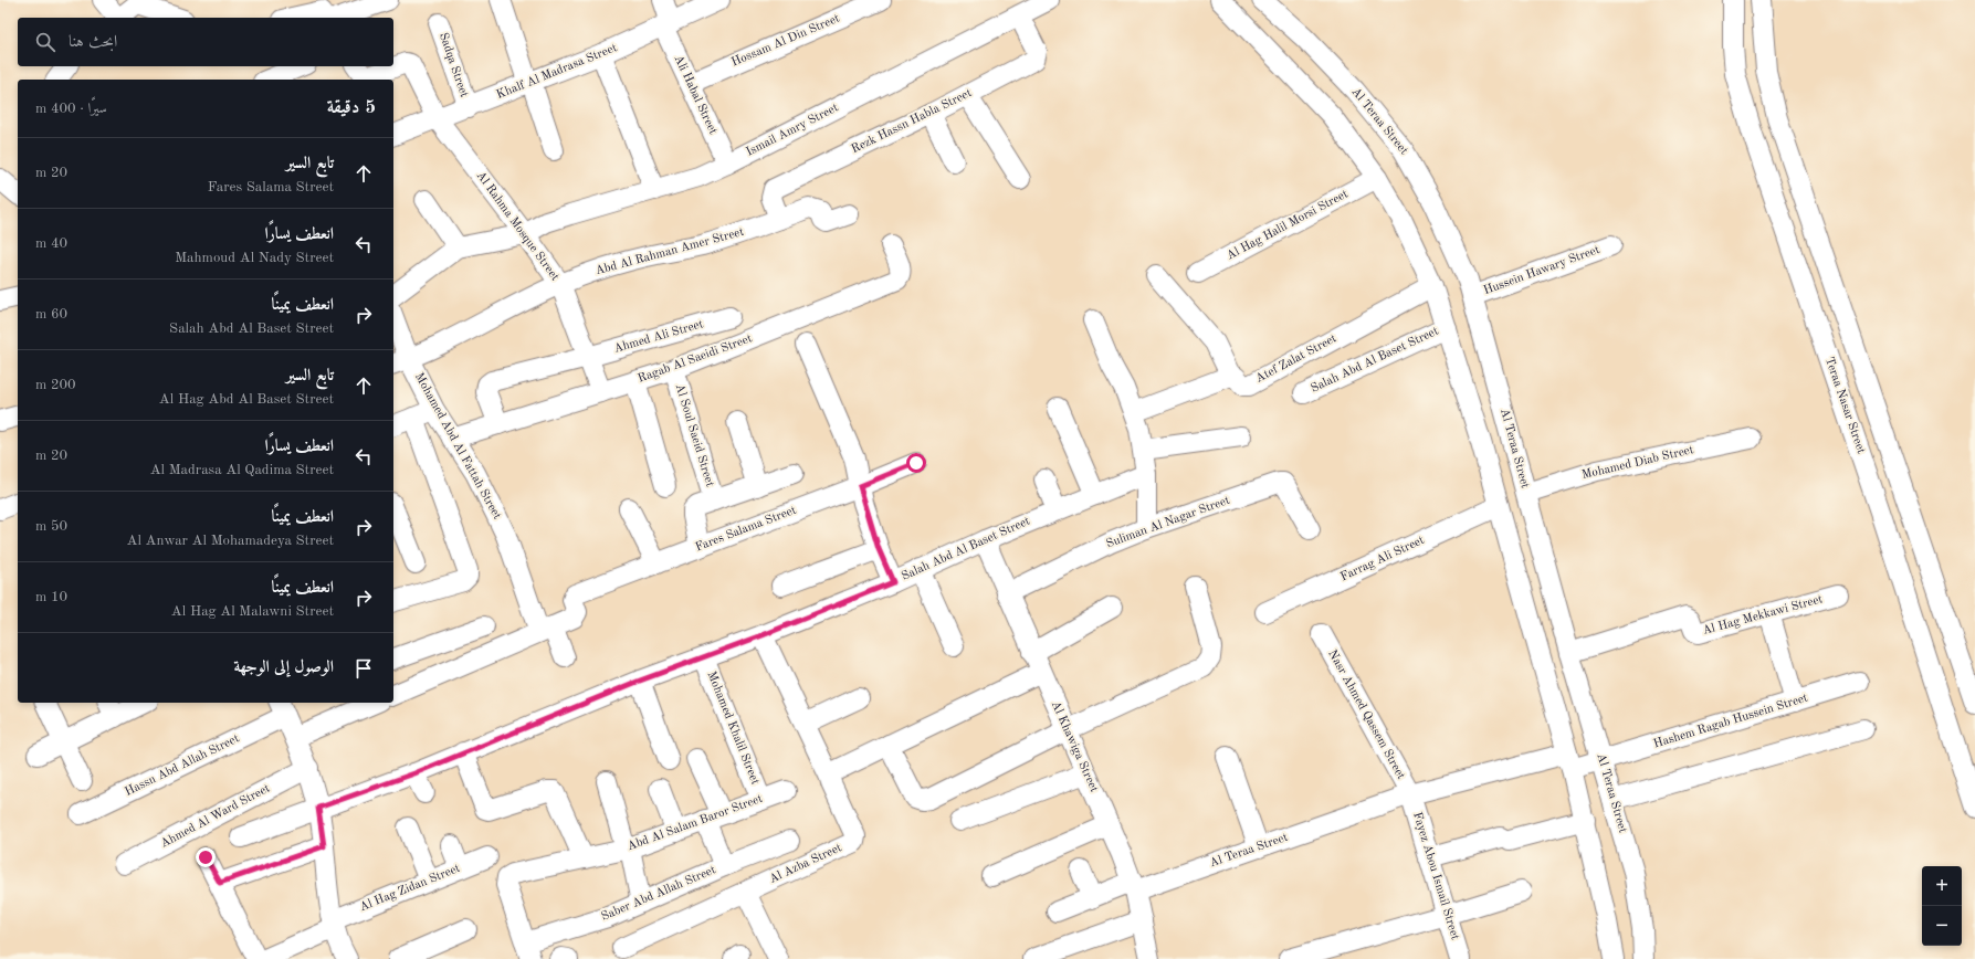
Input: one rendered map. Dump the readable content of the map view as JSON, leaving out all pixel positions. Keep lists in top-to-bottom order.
{
  "streets": {
    "street": [
      "Hossam Al Din Street",
      "Sadqa Street",
      "Khalf Al Madrasa Street",
      "Ali Habal Street",
      "Rezk Hassn Habla Street",
      "Al Teraa Street",
      "Ismail Amry Street",
      "Al Hag Halil Morsi Street",
      "Al Rahma Mosque Street",
      "Abd Al Rahman Amer Street",
      "Hussein Hawary Street",
      "Ahmed Ali Street",
      "Ragab Al Saeidi Street",
      "Atef Zalat Street",
      "Salah Abd Al Baset Street",
      "Teraa Nasar Street",
      "Al Soul Saeid Street",
      "Mohamed Abd Al Fattah Street",
      "Mohamed Diab Street",
      "Suliman Al Nagar Street",
      "Fares Salama Street",
      "Farrag Ali Street",
      "Al Hag Mekkawi Street",
      "Nasr Ahmed Qassem Street",
      "Hashem Ragab Hussein Street",
      "Mohamed Khalil Street",
      "Al Khawiga Street",
      "Hassn Abd Allah Street",
      "Ahmed Al Ward Street",
      "Abd Al Salam Baror Street",
      "Al Azba Street",
      "Fayez Abou Ismail Street",
      "Al Hag Zidan Street",
      "Saber Abd Allah Street"
    ]
  },
  "crossings": [
    ["Hossam Al Din Street", "Ali Habal Street"],
    ["Sadqa Street", "Khalf Al Madrasa Street"],
    ["Khalf Al Madrasa Street", "Ali Habal Street"],
    ["Khalf Al Madrasa Street", "Al Rahma Mosque Street"],
    ["Ali Habal Street", "Ismail Amry Street"],
    ["Rezk Hassn Habla Street", "Ismail Amry Street"],
    ["Rezk Hassn Habla Street", "Abd Al Rahman Amer Street"],
    ["Al Teraa Street", "Hussein Hawary Street"],
    ["Al Teraa Street", "Mohamed Diab Street"],
    ["Al Teraa Street", "Al Hag Mekkawi Street"],
    ["Al Teraa Street", "Nasr Ahmed Qassem Street"],
    ["Al Teraa Street", "Hashem Ragab Hussein Street"],
    ["Al Teraa Street", "Al Khawiga Street"],
    ["Al Teraa Street", "Fayez Abou Ismail Street"],
    ["Ismail Amry Street", "Al Rahma Mosque Street"],
    ["Al Rahma Mosque Street", "Abd Al Rahman Amer Street"],
    ["Al Rahma Mosque Street", "Ahmed Ali Street"],
    ["Al Rahma Mosque Street", "Ragab Al Saeidi Street"],
    ["Abd Al Rahman Amer Street", "Mohamed Abd Al Fattah Street"],
    ["Ahmed Ali Street", "Ragab Al Saeidi Street"],
    ["Ragab Al Saeidi Street", "Al Soul Saeid Street"],
    ["Ragab Al Saeidi Street", "Mohamed Abd Al Fattah Street"],
    ["Salah Abd Al Baset Street", "Mohamed Khalil Street"],
    ["Salah Abd Al Baset Street", "Al Khawiga Street"],
    ["Mohamed Abd Al Fattah Street", "Fares Salama Street"],
    ["Suliman Al Nagar Street", "Al Khawiga Street"],
    ["Nasr Ahmed Qassem Street", "Fayez Abou Ismail Street"],
    ["Mohamed Khalil Street", "Abd Al Salam Baror Street"],
    ["Abd Al Salam Baror Street", "Saber Abd Allah Street"]
  ],
  "page": {
    "search": "ابحث هنا",
    "heading": ["5 دقيقة", "سيرًا · 400 m"],
    "list": [
      ["تابع السير", "Fares Salama Street", "20 m"],
      ["انعطف يسارًا", "Mahmoud Al Nady Street", "40 m"],
      ["انعطف يمينًا", "Salah Abd Al Baset Street", "60 m"],
      ["تابع السير", "Al Hag Abd Al Baset Street", "200 m"],
      ["انعطف يسارًا", "Al Madrasa Al Qadima Street", "20 m"],
      ["انعطف يمينًا", "Al Anwar Al Mohamadeya Street", "50 m"],
      ["انعطف يمينًا", "Al Hag Al Malawni Street", "10 m"],
      "الوصول إلى الوجهة"
    ],
    "map_buttons": ["+", "−"]
  }
}
